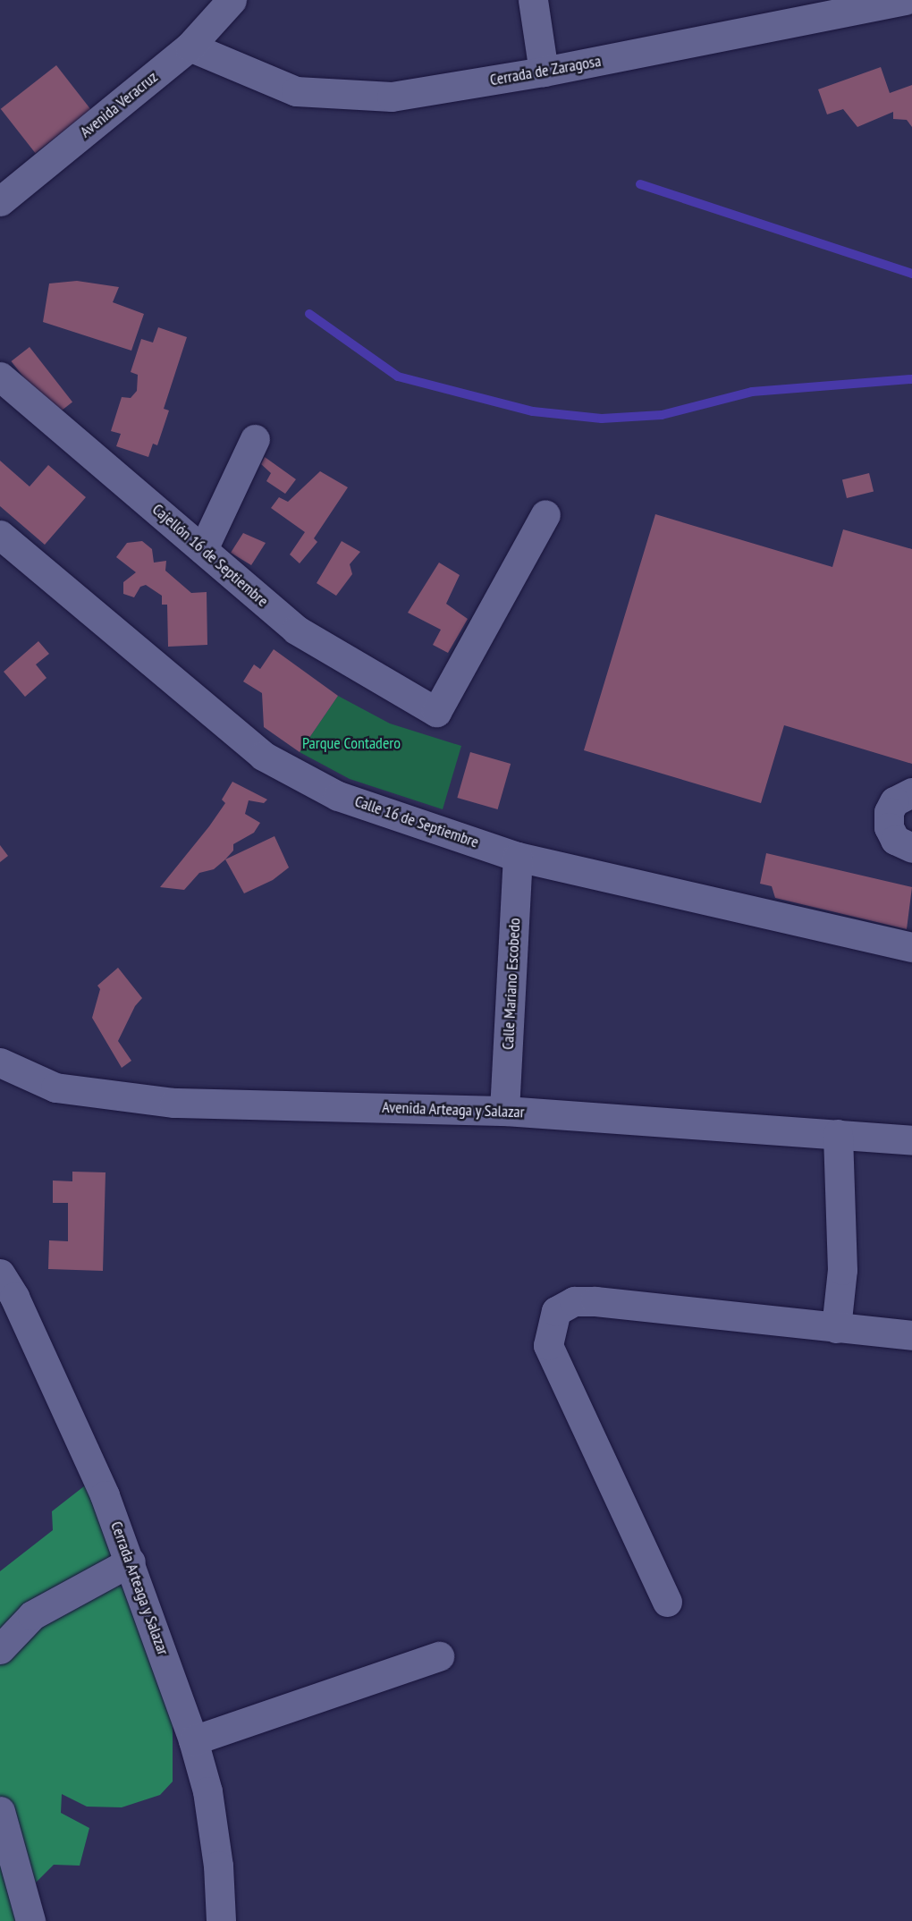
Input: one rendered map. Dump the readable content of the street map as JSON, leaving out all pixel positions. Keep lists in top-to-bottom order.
{
  "streets": {
    "street": [
      "Cerrada de Zaragosa",
      "Avenida Veracruz",
      "Cajellón 16 de Septiembre",
      "Calle 16 de Septiembre",
      "Calle Mariano Escobedo",
      "Avenida Arteaga y Salazar",
      "Cerrada Arteaga y Salazar"
    ]
  },
  "crossings": [
    ["Cerrada de Zaragosa", "Avenida Veracruz"],
    ["Calle 16 de Septiembre", "Calle Mariano Escobedo"],
    ["Calle Mariano Escobedo", "Avenida Arteaga y Salazar"]
  ],
  "parks": ["Parque Contadero"]
}
